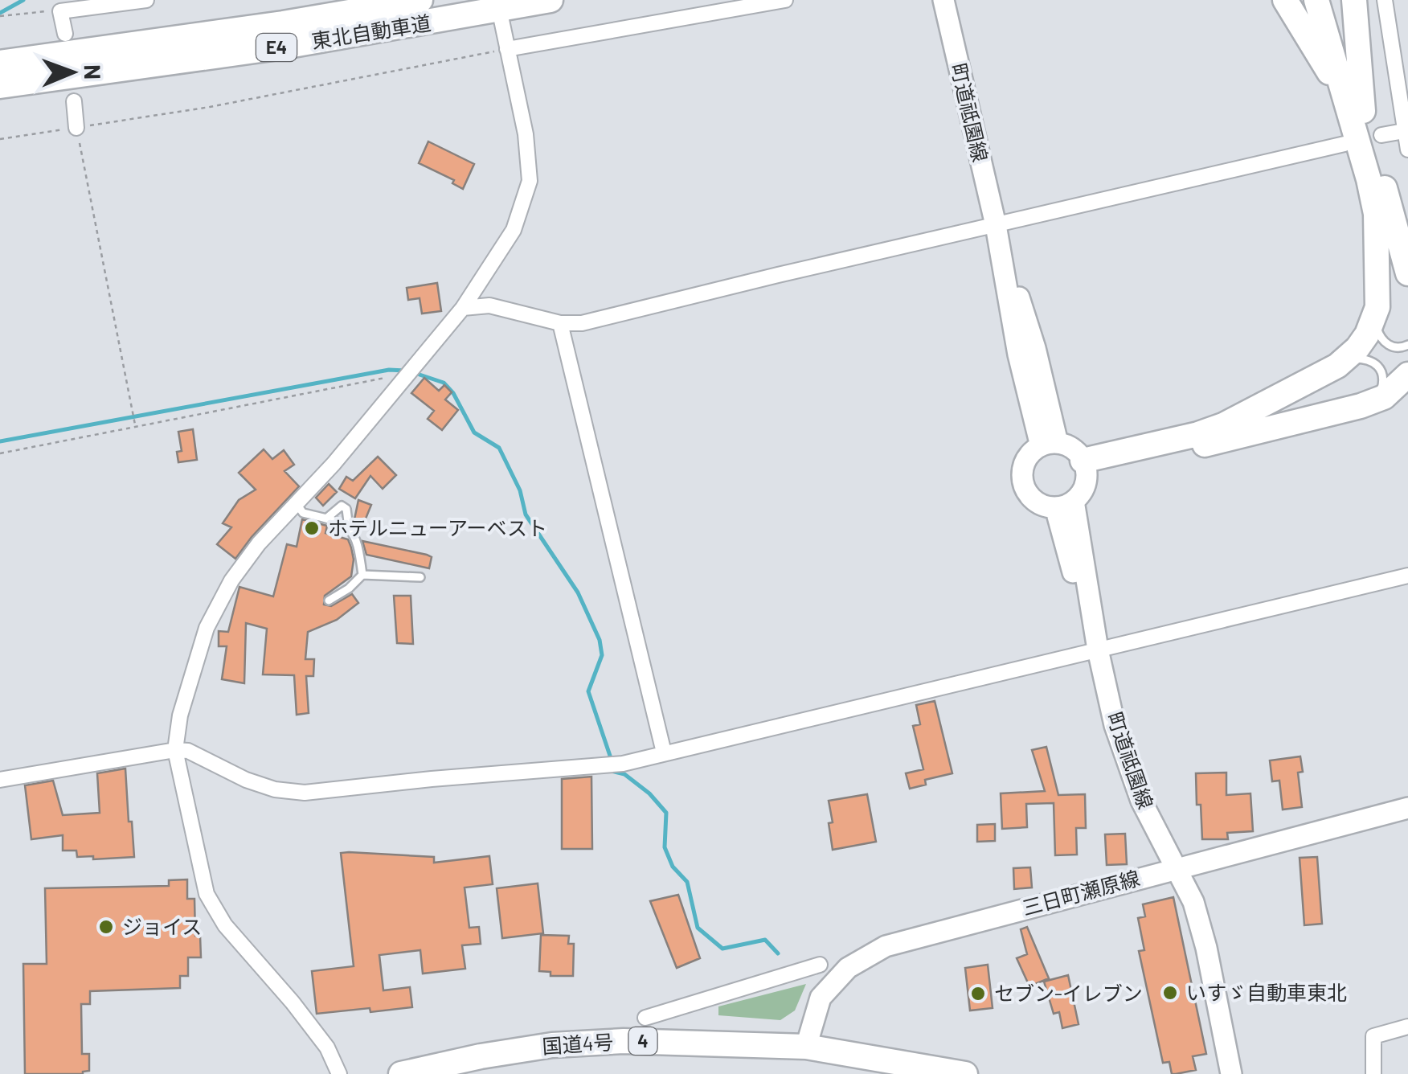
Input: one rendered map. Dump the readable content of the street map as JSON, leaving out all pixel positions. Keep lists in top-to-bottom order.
{
  "streets": {
    "highway": [
      "東北自動車道",
      "E4",
      "4",
      "国道4号"
    ],
    "street": ["町道祗園線", "三日町瀬原線"]
  },
  "crossings": [
    ["町道祗園線", "三日町瀬原線"],
    ["三日町瀬原線", "4"],
    ["三日町瀬原線", "国道4号"],
    ["4", "国道4号"]
  ],
  "places": [
    "ホテルニューアーベスト",
    "ジョイス",
    "いすゞ自動車東北",
    "セブン-イレブン"
  ],
  "north": "right"
}
